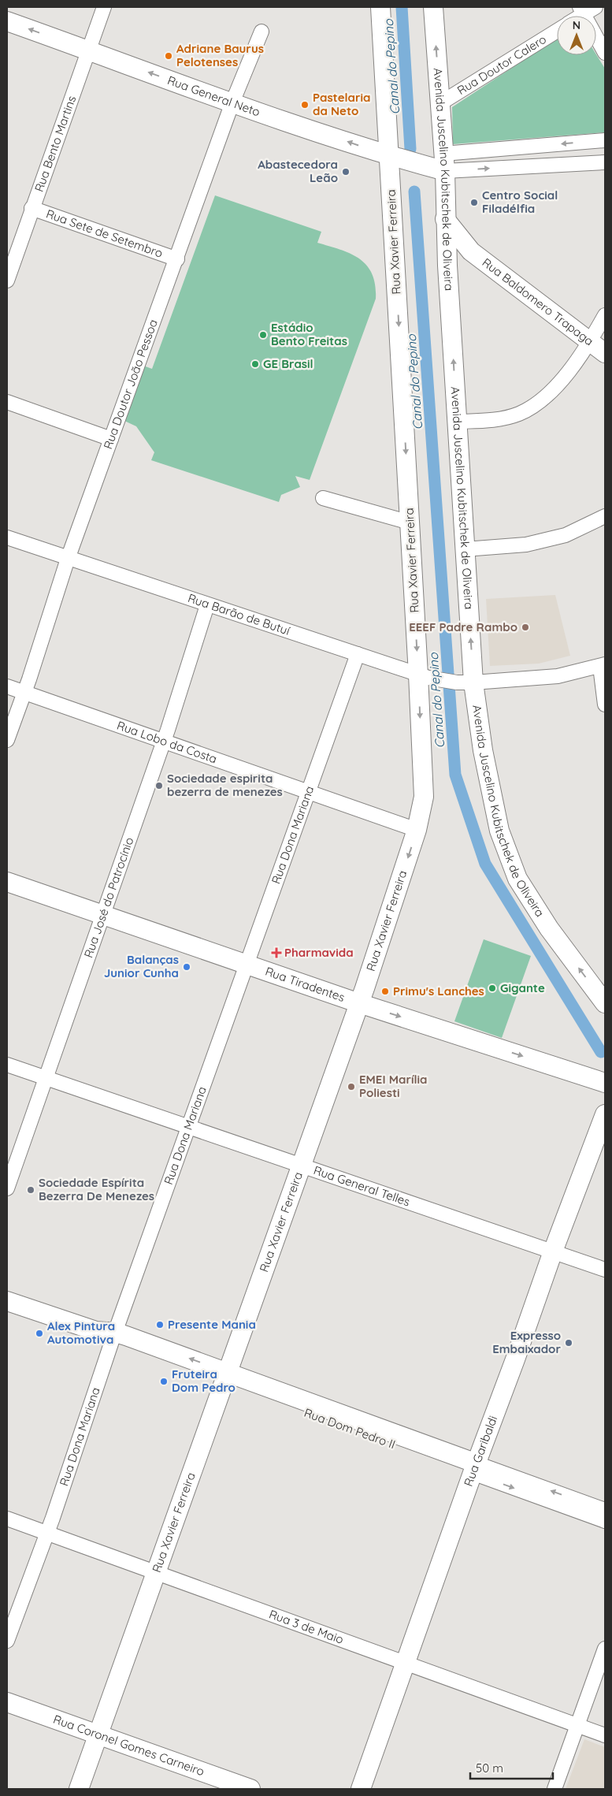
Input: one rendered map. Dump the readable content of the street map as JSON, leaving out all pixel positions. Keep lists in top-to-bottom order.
{
  "streets": {
    "main road": [
      "Rua General Neto",
      "Avenida Juscelino Kubitschek de Oliveira",
      "Rua Xavier Ferreira",
      "Rua Baldomero Trapaga",
      "Rua Tiradentes",
      "Rua Dom Pedro II",
      "Rua Garibaldi",
      "Rua Coronel Gomes Carneiro"
    ],
    "street": [
      "Rua Doutor Calero",
      "Rua Bento Martins",
      "Rua Sete de Setembro",
      "Rua Doutor João Pessoa",
      "Rua Barão de Butuí",
      "Rua Lobo da Costa",
      "Rua Dona Mariana",
      "Rua José do Patrocínio",
      "Rua General Telles",
      "Rua 3 de Maio"
    ]
  },
  "crossings": [
    ["Rua Doutor Calero", "Avenida Juscelino Kubitschek de Oliveira"],
    ["Rua General Neto", "Rua Bento Martins"],
    ["Rua General Neto", "Avenida Juscelino Kubitschek de Oliveira"],
    ["Rua General Neto", "Rua Xavier Ferreira"],
    ["Rua General Neto", "Rua Doutor João Pessoa"],
    ["Rua Bento Martins", "Rua Sete de Setembro"],
    ["Avenida Juscelino Kubitschek de Oliveira", "Rua Baldomero Trapaga"],
    ["Avenida Juscelino Kubitschek de Oliveira", "Rua Barão de Butuí"],
    ["Rua Sete de Setembro", "Rua Doutor João Pessoa"],
    ["Rua Xavier Ferreira", "Rua Barão de Butuí"],
    ["Rua Xavier Ferreira", "Rua Lobo da Costa"],
    ["Rua Xavier Ferreira", "Rua Tiradentes"],
    ["Rua Xavier Ferreira", "Rua General Telles"],
    ["Rua Xavier Ferreira", "Rua Dom Pedro II"],
    ["Rua Xavier Ferreira", "Rua 3 de Maio"],
    ["Rua Xavier Ferreira", "Rua Coronel Gomes Carneiro"],
    ["Rua Doutor João Pessoa", "Rua Barão de Butuí"],
    ["Rua Doutor João Pessoa", "Rua Lobo da Costa"],
    ["Rua Barão de Butuí", "Rua Dona Mariana"],
    ["Rua Barão de Butuí", "Rua José do Patrocínio"],
    ["Rua Lobo da Costa", "Rua Dona Mariana"],
    ["Rua Lobo da Costa", "Rua José do Patrocínio"],
    ["Rua Dona Mariana", "Rua Tiradentes"],
    ["Rua Dona Mariana", "Rua General Telles"],
    ["Rua Dona Mariana", "Rua Dom Pedro II"],
    ["Rua Dona Mariana", "Rua 3 de Maio"],
    ["Rua José do Patrocínio", "Rua Tiradentes"],
    ["Rua José do Patrocínio", "Rua General Telles"],
    ["Rua General Telles", "Rua Garibaldi"],
    ["Rua Dom Pedro II", "Rua Garibaldi"],
    ["Rua Garibaldi", "Rua 3 de Maio"]
  ],
  "one_way": [
    "Rua General Neto",
    "Avenida Juscelino Kubitschek de Oliveira",
    "Rua Xavier Ferreira",
    "Rua Tiradentes"
  ],
  "water": ["Canal do Pepino"],
  "places": {
    "other": [
      "Adriane Baurus Pelotenses",
      "Pastelaria da Neto",
      "Abastecedora Leão",
      "Centro Social Filadélfia",
      "Estádio Bento Freitas",
      "GE Brasil",
      "EEEF Padre Rambo",
      "Sociedade espirita bezerra de menezes",
      "Balanças Junior Cunha",
      "Gigante",
      "Primu's Lanches",
      "EMEI Marília Poliesti",
      "Sociedade Espírita Bezerra De Menezes",
      "Presente Mania",
      "Alex Pintura Automotiva",
      "Expresso Embaixador",
      "Fruteira Dom Pedro"
    ],
    "health": ["Pharmavida"]
  },
  "scale_bar": "50 m",
  "north": "top"
}
